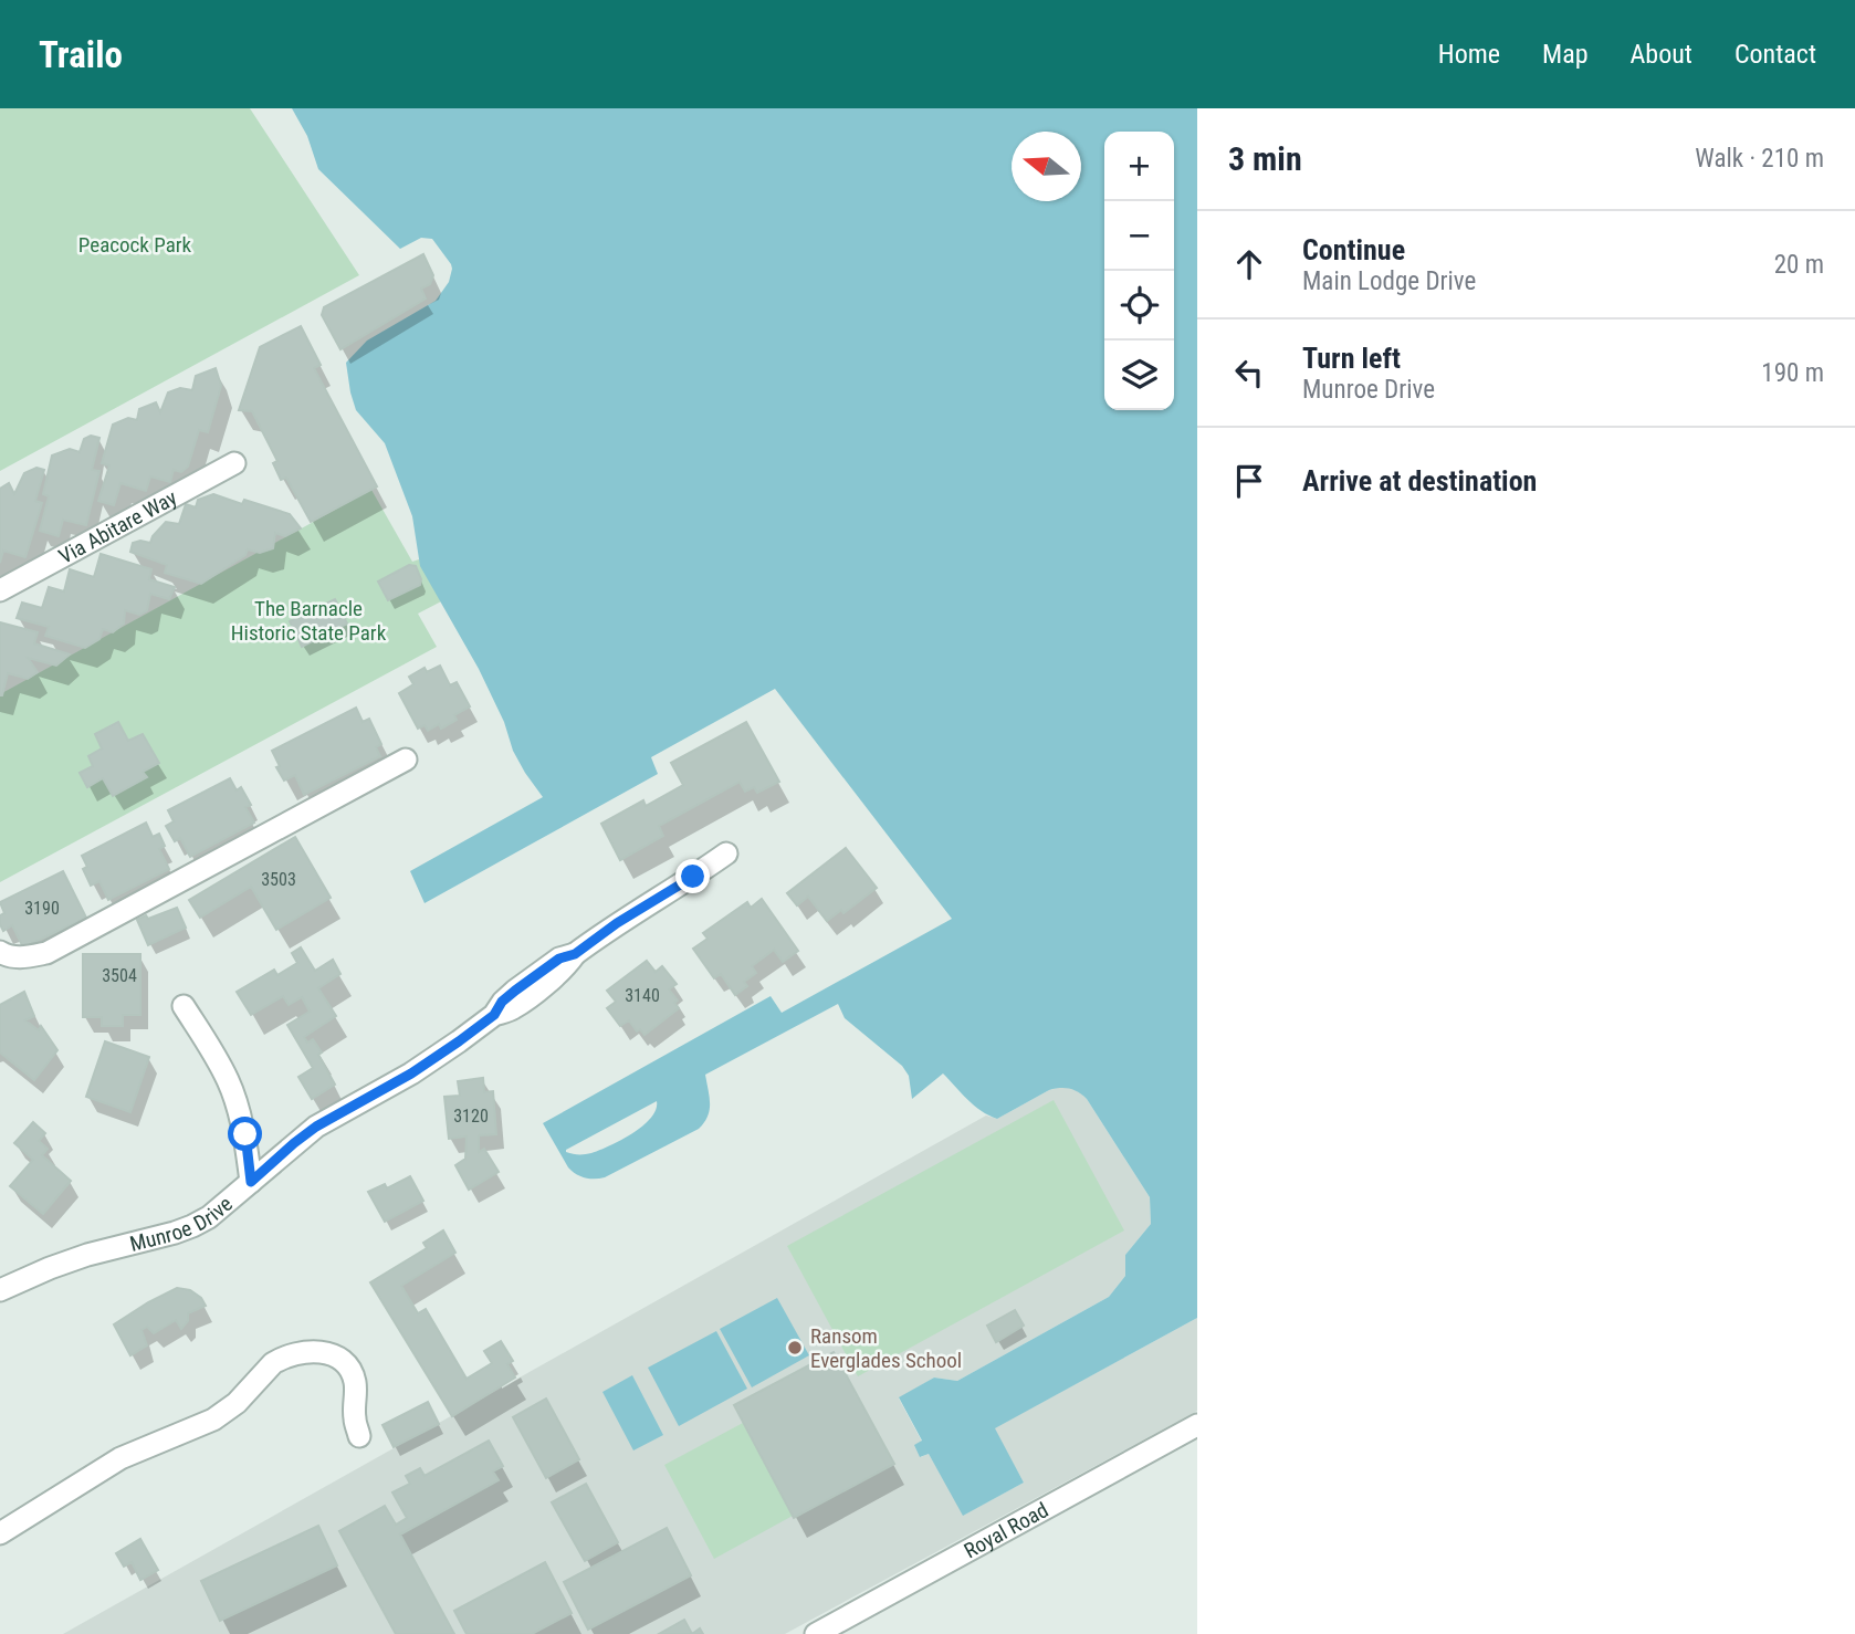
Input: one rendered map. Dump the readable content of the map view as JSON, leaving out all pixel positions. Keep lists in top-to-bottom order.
{
  "streets": {
    "street": ["Via Abitare Way", "Munroe Drive", "Royal Road"]
  },
  "parks": ["Peacock Park", "The Barnacle Historic State Park"],
  "places": ["Ransom Everglades School"],
  "house_numbers": [
    "3503",
    "3190",
    "3504",
    "3140",
    "3120"
  ],
  "north": "left",
  "page": {
    "header": "Trailo",
    "nav": [
      "Home",
      "Map",
      "About",
      "Contact"
    ],
    "heading": ["3 min", "Walk · 210 m"],
    "map_buttons": ["+", "−"],
    "list": [
      ["Continue", "Main Lodge Drive", "20 m"],
      ["Turn left", "Munroe Drive", "190 m"],
      "Arrive at destination"
    ]
  }
}
